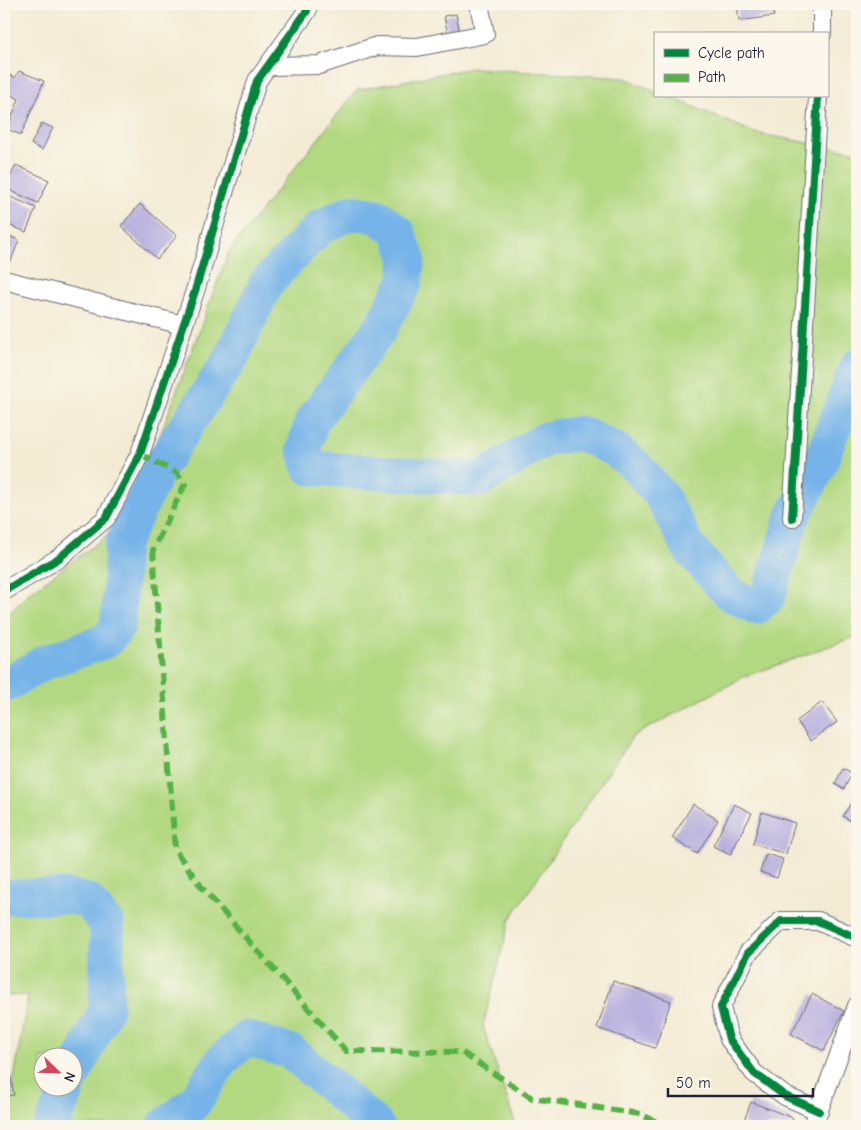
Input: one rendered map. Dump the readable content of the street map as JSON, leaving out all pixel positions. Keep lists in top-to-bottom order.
{
  "legend": ["Cycle path", "Path"],
  "scale_bar": "50 m",
  "north": "bottom right"
}
